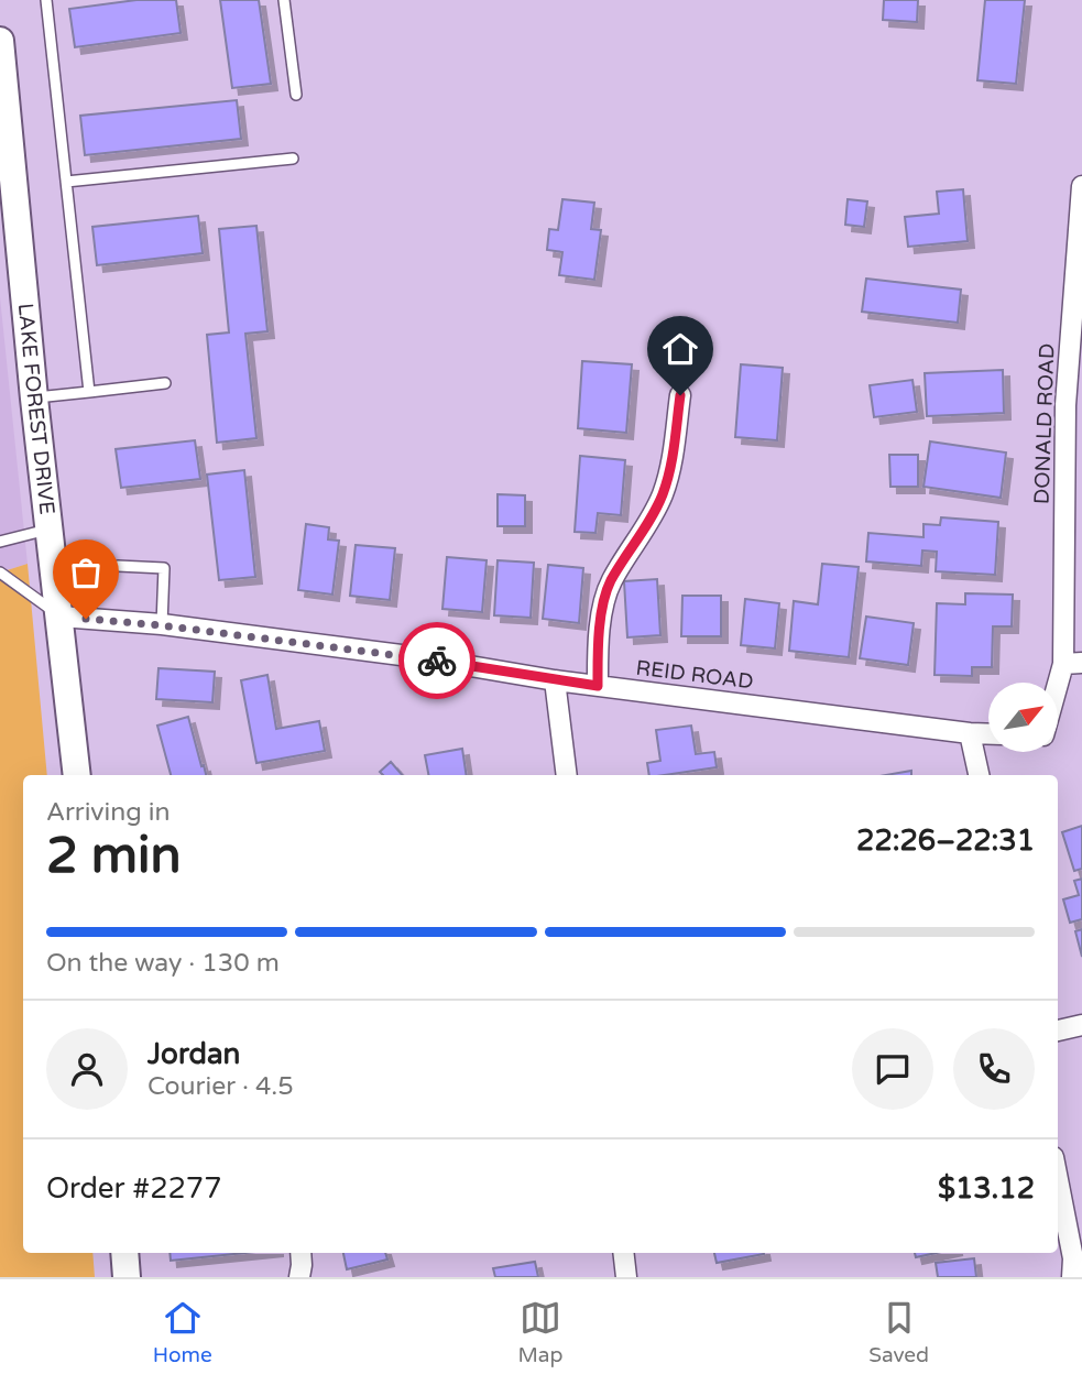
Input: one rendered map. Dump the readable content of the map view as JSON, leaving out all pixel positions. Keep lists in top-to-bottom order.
{
  "streets": {
    "street": ["LAKE FOREST DRIVE", "DONALD ROAD", "REID ROAD"]
  },
  "crossings": [
    ["LAKE FOREST DRIVE", "REID ROAD"]
  ],
  "north": "top right",
  "page": {
    "heading": ["2 min", "Arriving in", "22:26–22:31"],
    "panel": [
      "Jordan",
      "Courier · 4.5",
      "Order #2277",
      "$13.12"
    ],
    "bar": "On the way · 130 m",
    "tabs": ["Home", "Map", "Saved"]
  }
}
